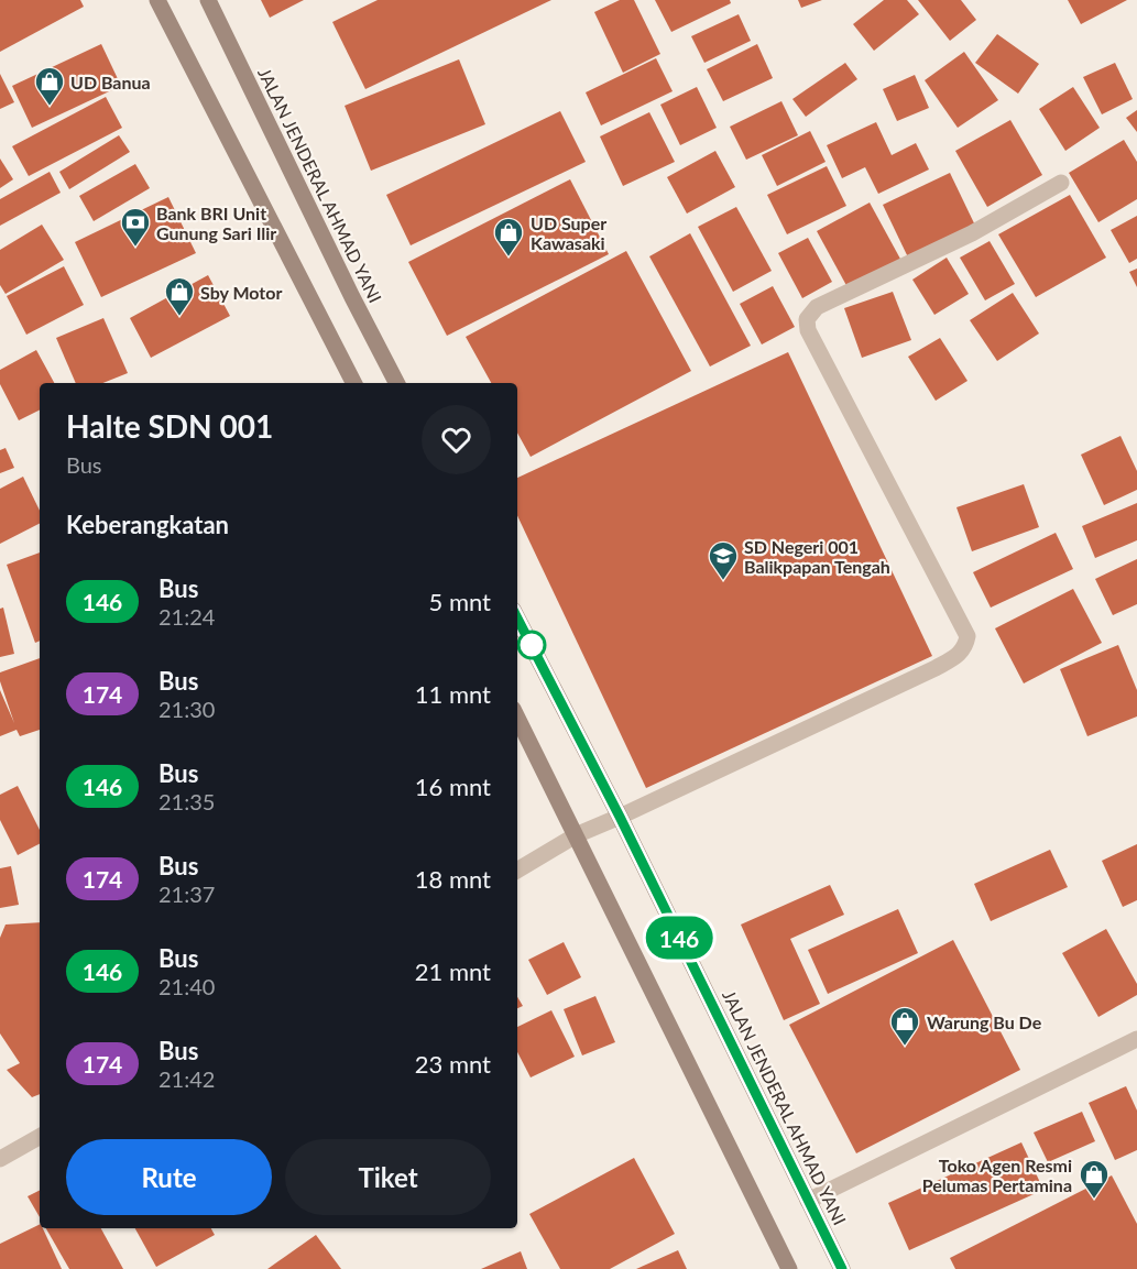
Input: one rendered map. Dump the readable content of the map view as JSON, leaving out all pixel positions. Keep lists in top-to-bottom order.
{
  "streets": {
    "main road": ["JALAN JENDERAL AHMAD YANI"]
  },
  "places": {
    "shop": [
      "UD Banua",
      "UD Super Kawasaki",
      "Sby Motor",
      "Warung Bu De",
      "Toko Agen Resmi Pelumas Pertamina"
    ],
    "bank": ["Bank BRI Unit Gunung Sari Ilir"],
    "school or university": ["SD Negeri 001 Balikpapan Tengah"]
  },
  "lines": ["bus line 146"],
  "page": {
    "on_map": "146",
    "heading": [
      ["Halte SDN 001", "Bus"],
      "Keberangkatan"
    ],
    "list": [
      {
        "mark": "146",
        "name": "Bus",
        "note": "21:24",
        "value": "5 mnt"
      },
      {
        "mark": "174",
        "name": "Bus",
        "note": "21:30",
        "value": "11 mnt"
      },
      {
        "mark": "146",
        "name": "Bus",
        "note": "21:35",
        "value": "16 mnt"
      },
      {
        "mark": "174",
        "name": "Bus",
        "note": "21:37",
        "value": "18 mnt"
      },
      {
        "mark": "146",
        "name": "Bus",
        "note": "21:40",
        "value": "21 mnt"
      },
      {
        "mark": "174",
        "name": "Bus",
        "note": "21:42",
        "value": "23 mnt"
      }
    ],
    "buttons": ["Rute", "Tiket"]
  }
}
